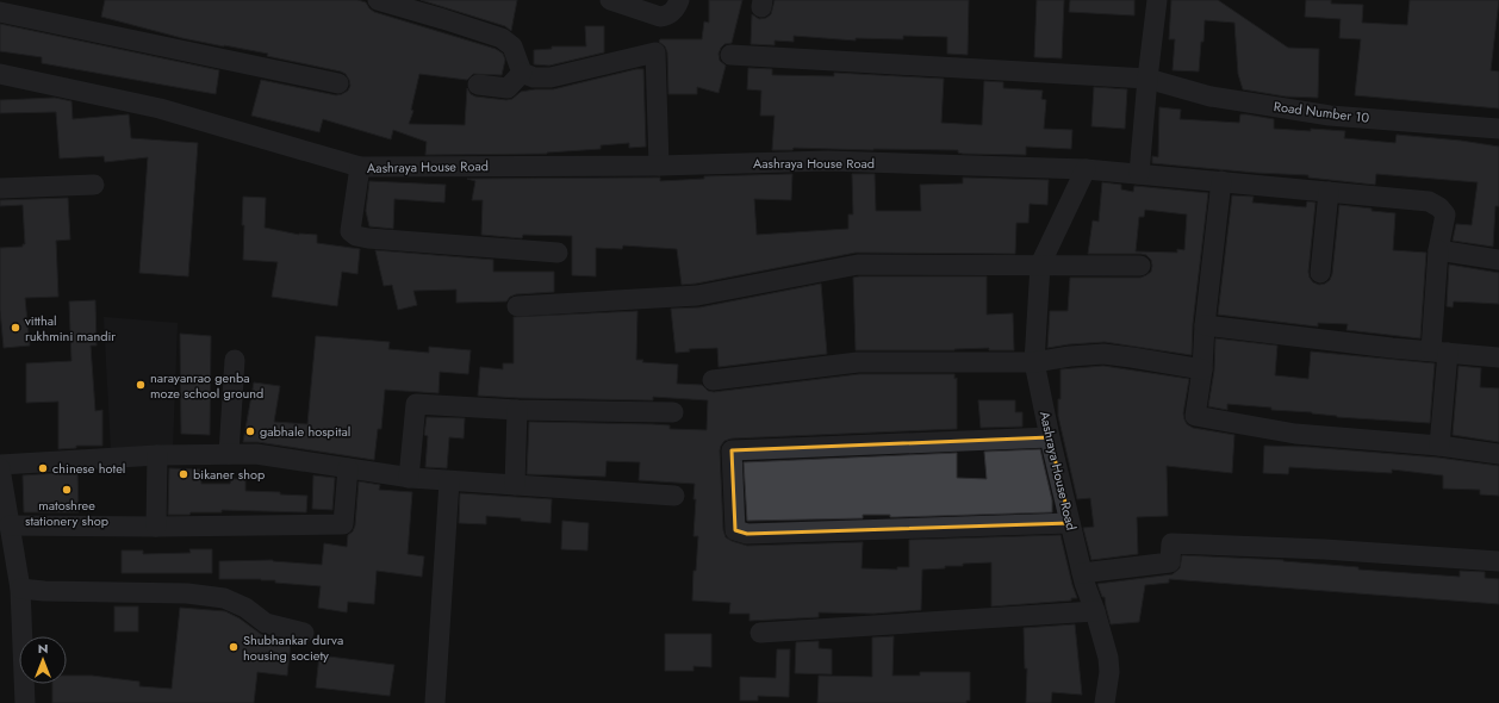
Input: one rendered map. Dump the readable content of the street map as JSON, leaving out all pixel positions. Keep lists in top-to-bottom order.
{
  "streets": {
    "street": ["Road Number 10", "Aashraya House Road"]
  },
  "places": [
    "vitthal rukhmini mandir",
    "narayanrao genba moze school ground",
    "gabhale hospital",
    "chinese hotel",
    "bikaner shop",
    "matoshree stationery shop",
    "Shubhankar durva housing society"
  ],
  "north": "top"
}
